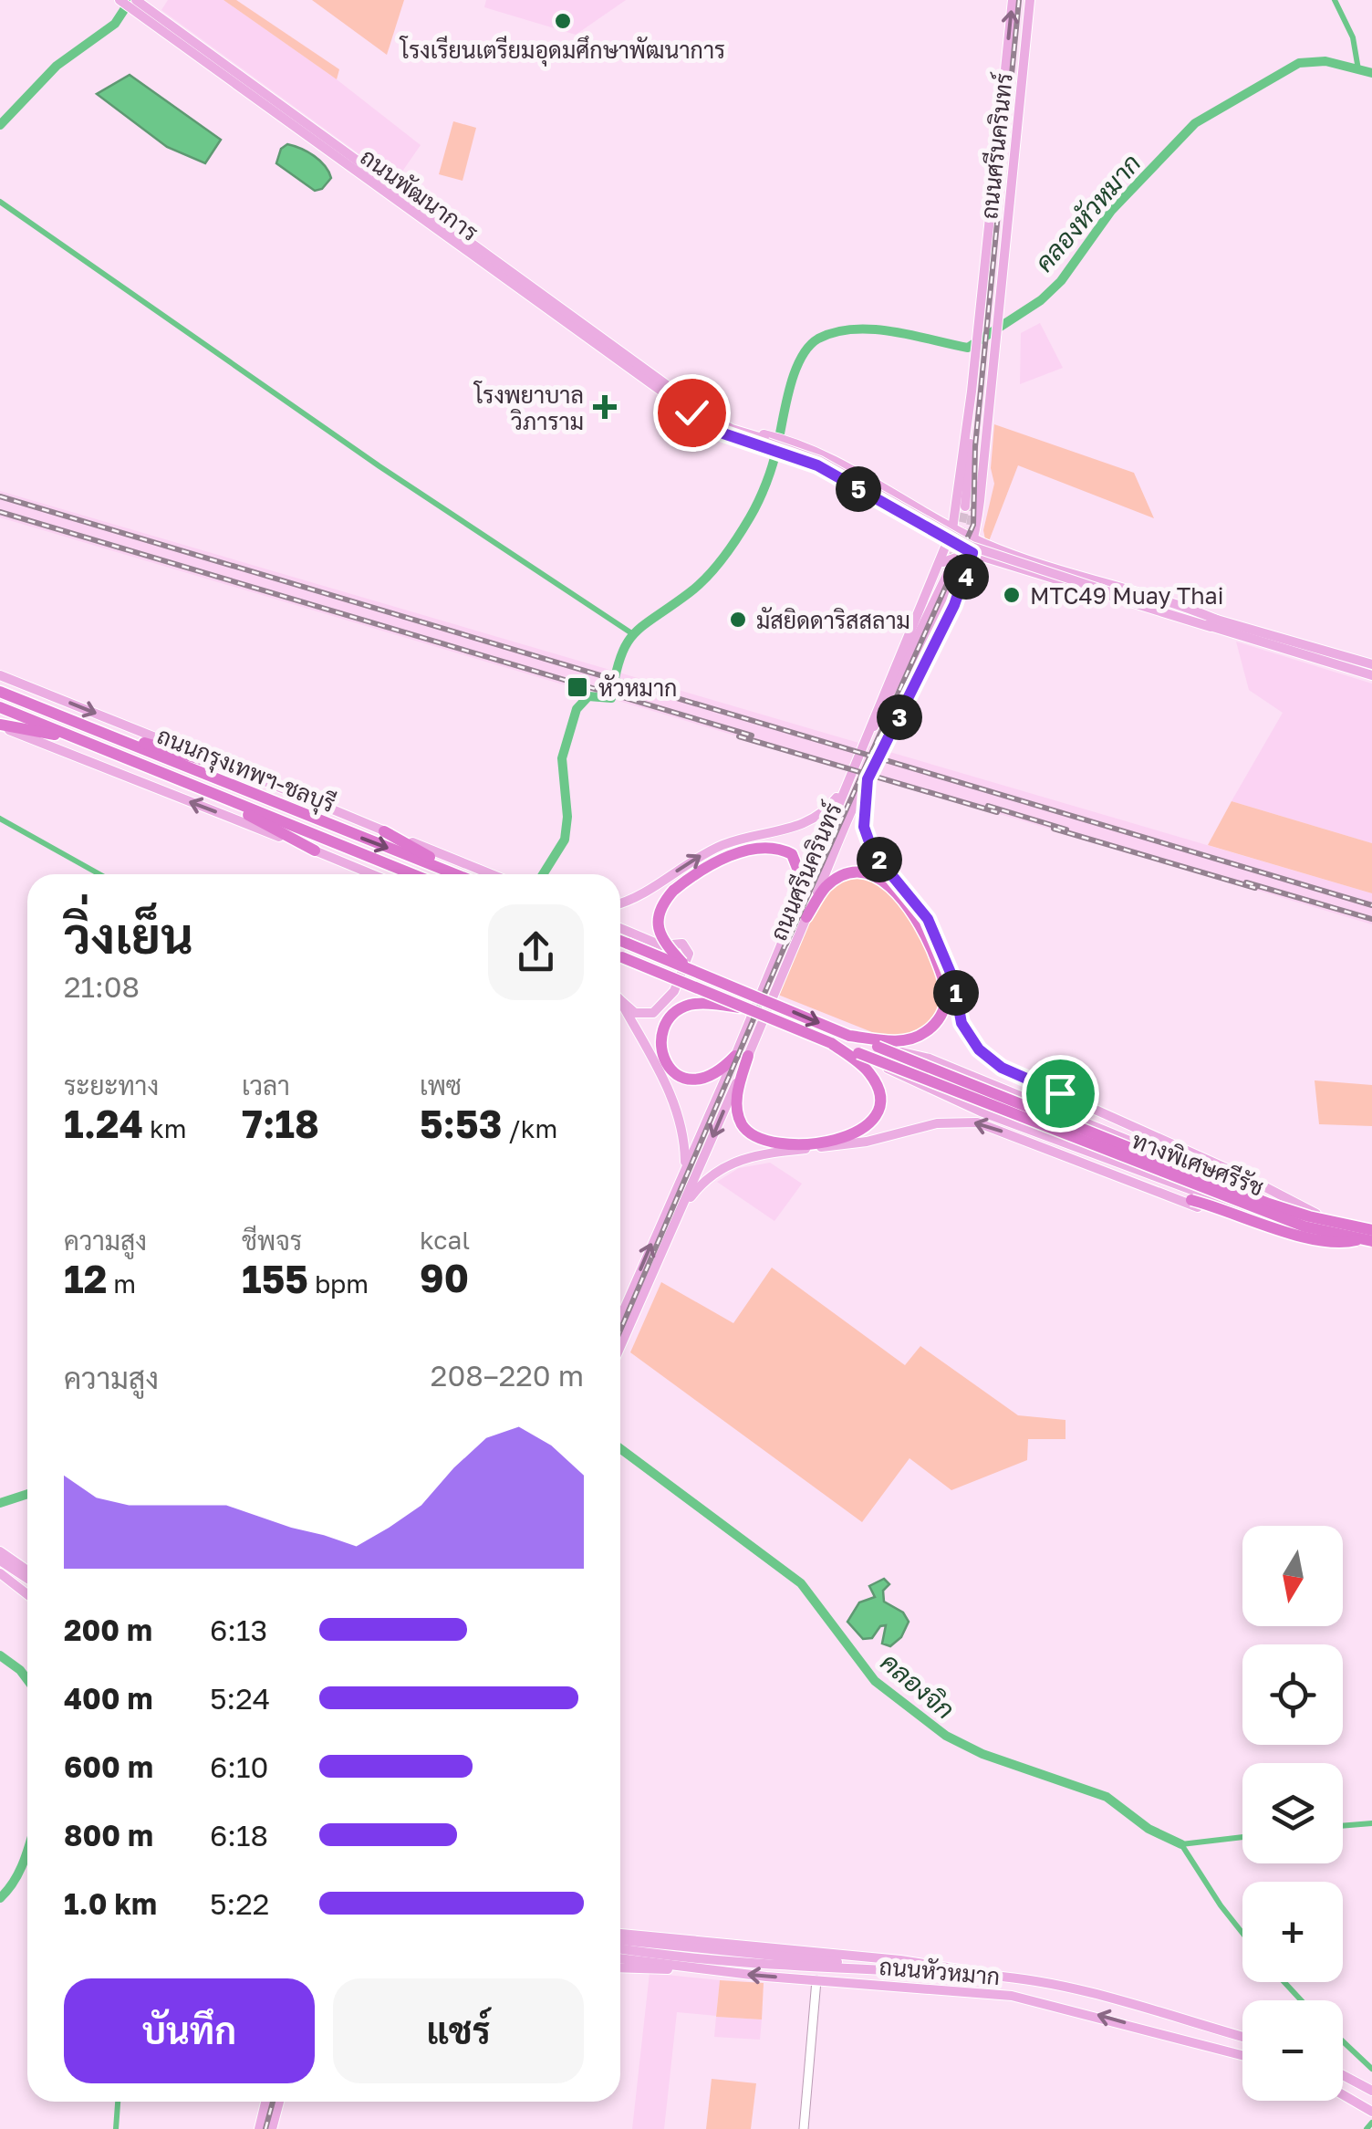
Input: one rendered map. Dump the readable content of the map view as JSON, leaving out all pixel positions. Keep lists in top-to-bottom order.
{
  "streets": {
    "highway": ["ถนนกรุงเทพฯ-ชลบุรี", "ทางพิเศษศรีรัช"],
    "main road": ["ถนนศรีนครินทร์", "ถนนพัฒนาการ", "ถนนหัวหมาก"]
  },
  "crossings": [
    ["ถนนศรีนครินทร์", "ถนนพัฒนาการ"]
  ],
  "water": ["คลองหัวหมาก", "คลองจิก"],
  "places": {
    "other": ["โรงเรียนเตรียมอุดมศึกษาพัฒนาการ", "MTC49 Muay Thai", "มัสยิดดาริสสลาม"],
    "health": ["โรงพยาบาล วิภาราม"],
    "transit": ["หัวหมาก"]
  },
  "north": "bottom",
  "page": {
    "pins": [
      "5",
      "4",
      "3",
      "2",
      "1"
    ],
    "heading": ["วิ่งเย็น", "21:08"],
    "stats": [
      ["ระยะทาง", "1.24 km"],
      ["เวลา", "7:18"],
      ["เพซ", "5:53 /km"],
      ["ความสูง", "12 m"],
      ["ชีพจร", "155 bpm"],
      ["kcal", "90"]
    ],
    "chart": ["ความสูง", "208–220 m"],
    "map_buttons": ["+", "−"],
    "list": [
      {
        "name": "200 m",
        "note": "6:13"
      },
      {
        "name": "400 m",
        "note": "5:24"
      },
      {
        "name": "600 m",
        "note": "6:10"
      },
      {
        "name": "800 m",
        "note": "6:18"
      },
      {
        "name": "1.0 km",
        "note": "5:22"
      }
    ],
    "buttons": ["บันทึก", "แชร์"]
  }
}
